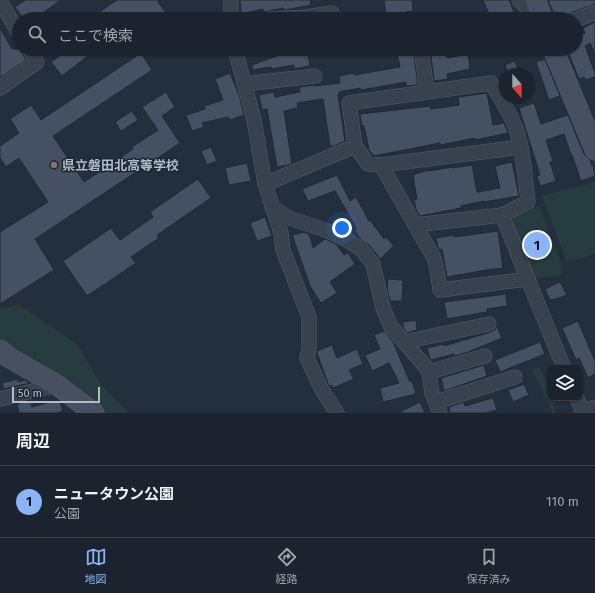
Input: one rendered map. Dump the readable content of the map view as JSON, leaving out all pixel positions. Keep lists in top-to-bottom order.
{
  "places": ["県立磐田北高等学校"],
  "scale_bar": "50 m",
  "north": "bottom",
  "page": {
    "search": "ここで検索",
    "pins": "1",
    "scale": "50 m",
    "heading": "周辺",
    "list": [
      {
        "mark": "1",
        "name": "ニュータウン公園",
        "note": "公園",
        "value": "110 m"
      }
    ],
    "nav": ["地図", "経路", "保存済み"]
  }
}
